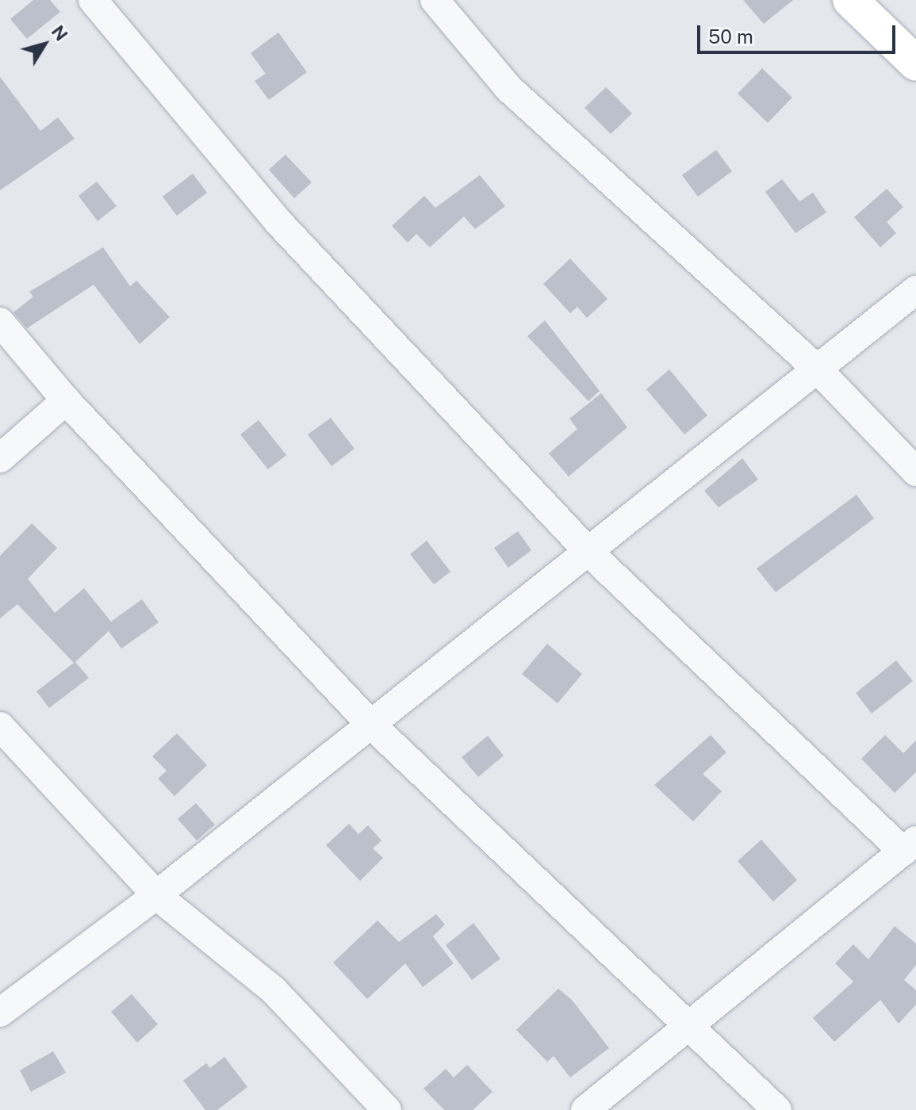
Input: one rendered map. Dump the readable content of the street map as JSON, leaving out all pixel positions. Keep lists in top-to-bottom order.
{
  "scale_bar": "50 m",
  "north": "top right"
}
